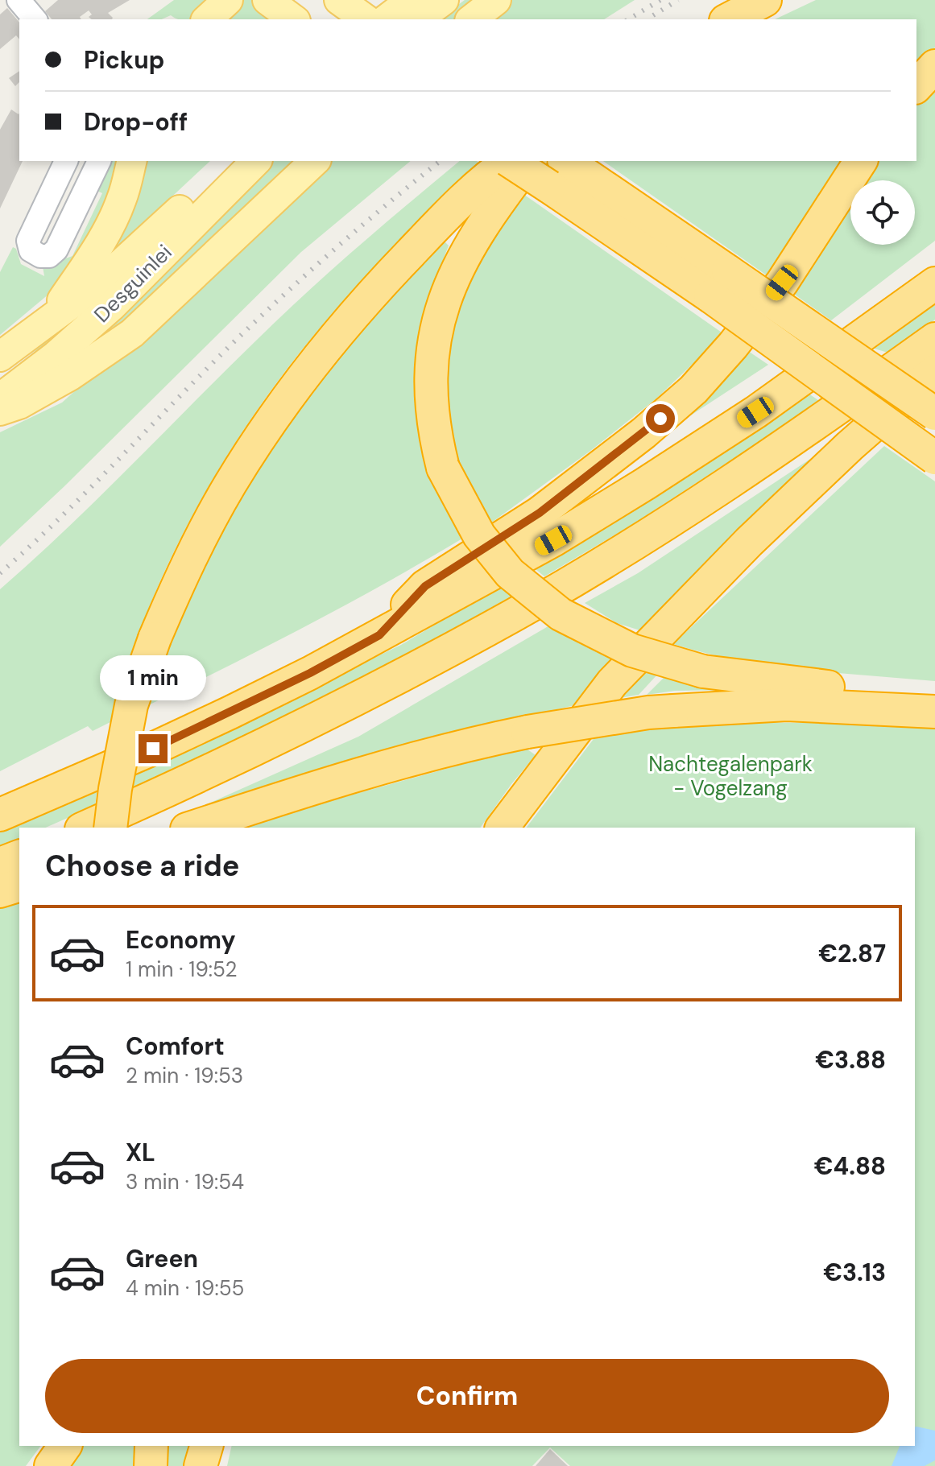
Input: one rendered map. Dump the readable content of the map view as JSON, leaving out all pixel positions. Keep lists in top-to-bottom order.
{
  "streets": {
    "main road": ["Desguinlei"]
  },
  "parks": ["Nachtegalenpark - Vogelzang"],
  "page": {
    "banner": ["Pickup", "Drop-off"],
    "bubble": "1 min",
    "heading": "Choose a ride",
    "list": [
      {
        "name": "Economy",
        "note": "1 min · 19:52",
        "value": "€2.87"
      },
      {
        "name": "Comfort",
        "note": "2 min · 19:53",
        "value": "€3.88"
      },
      {
        "name": "XL",
        "note": "3 min · 19:54",
        "value": "€4.88"
      },
      {
        "name": "Green",
        "note": "4 min · 19:55",
        "value": "€3.13"
      }
    ],
    "buttons": "Confirm"
  }
}
